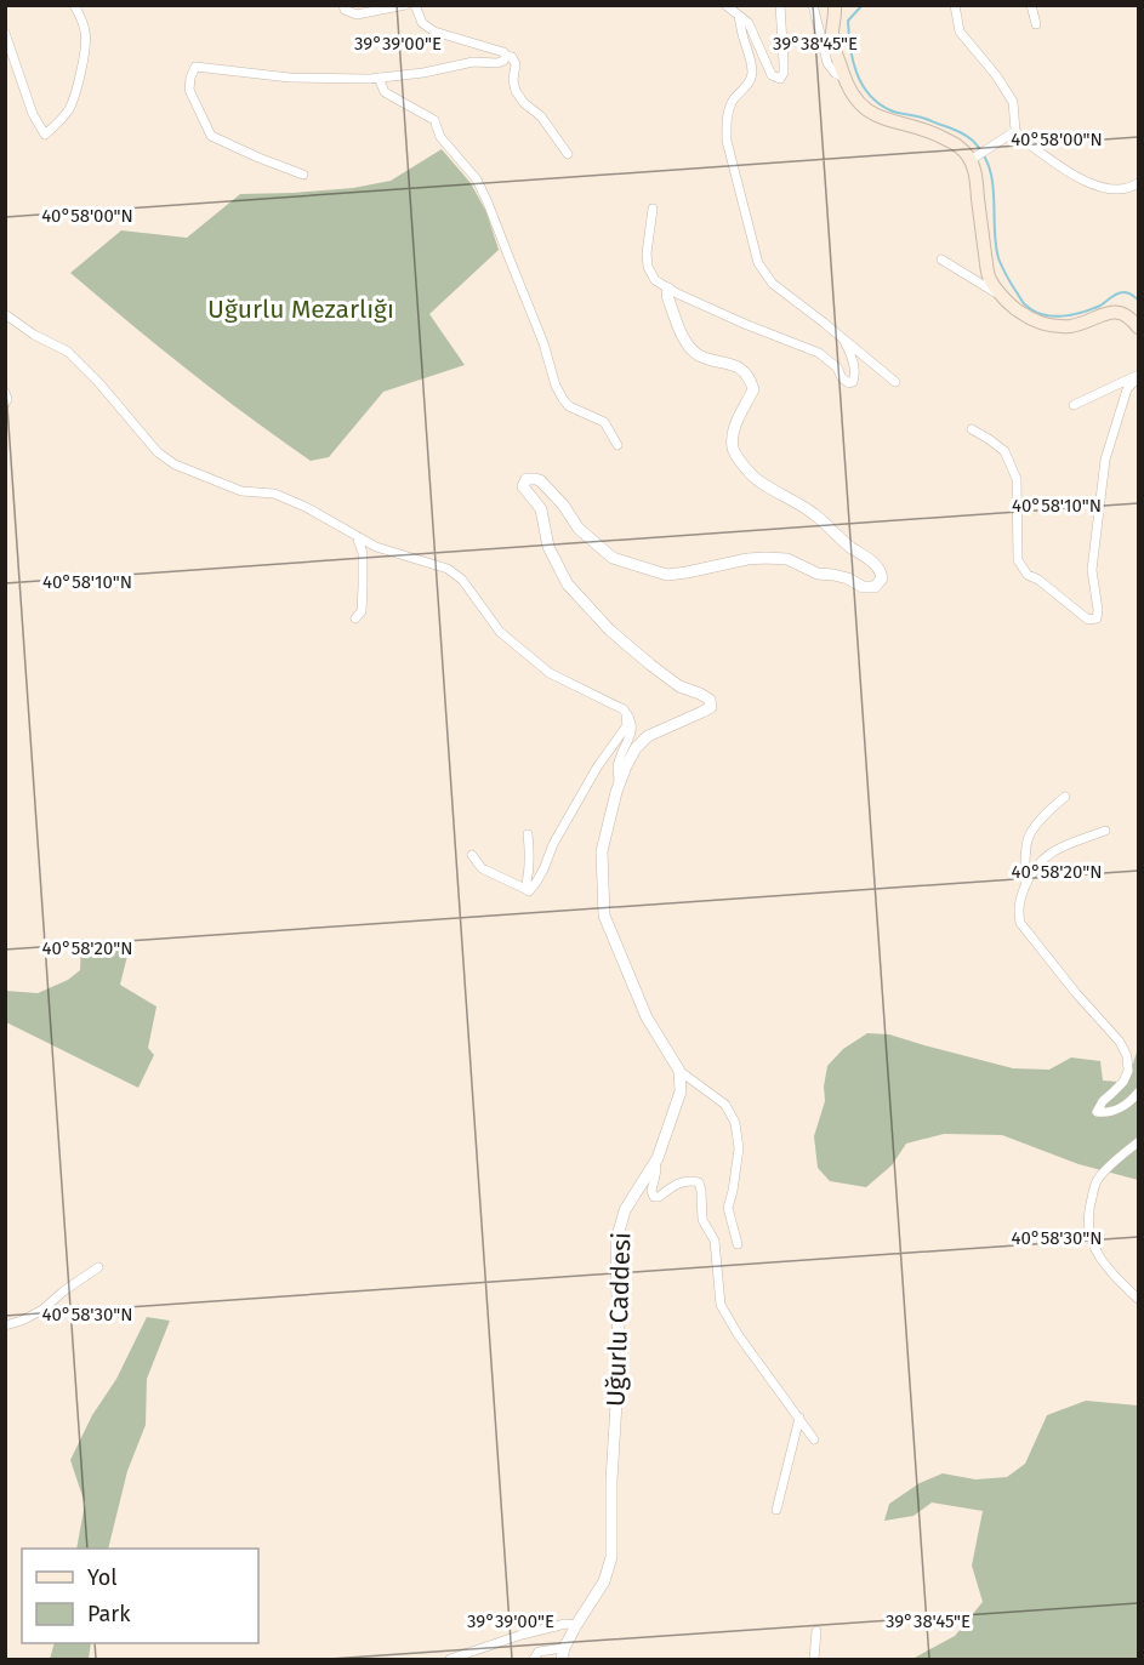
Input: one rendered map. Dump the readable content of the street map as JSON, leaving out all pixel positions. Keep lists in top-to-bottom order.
{
  "streets": {
    "street": ["Uğurlu Caddesi"]
  },
  "parks": ["Uğurlu Mezarlığı"],
  "legend": ["Yol", "Park"],
  "coordinates": [
    "39°39'00\"E",
    "39°38'45\"E",
    "40°58'00\"N",
    "40°58'10\"N",
    "40°58'20\"N",
    "40°58'30\"N"
  ]
}
